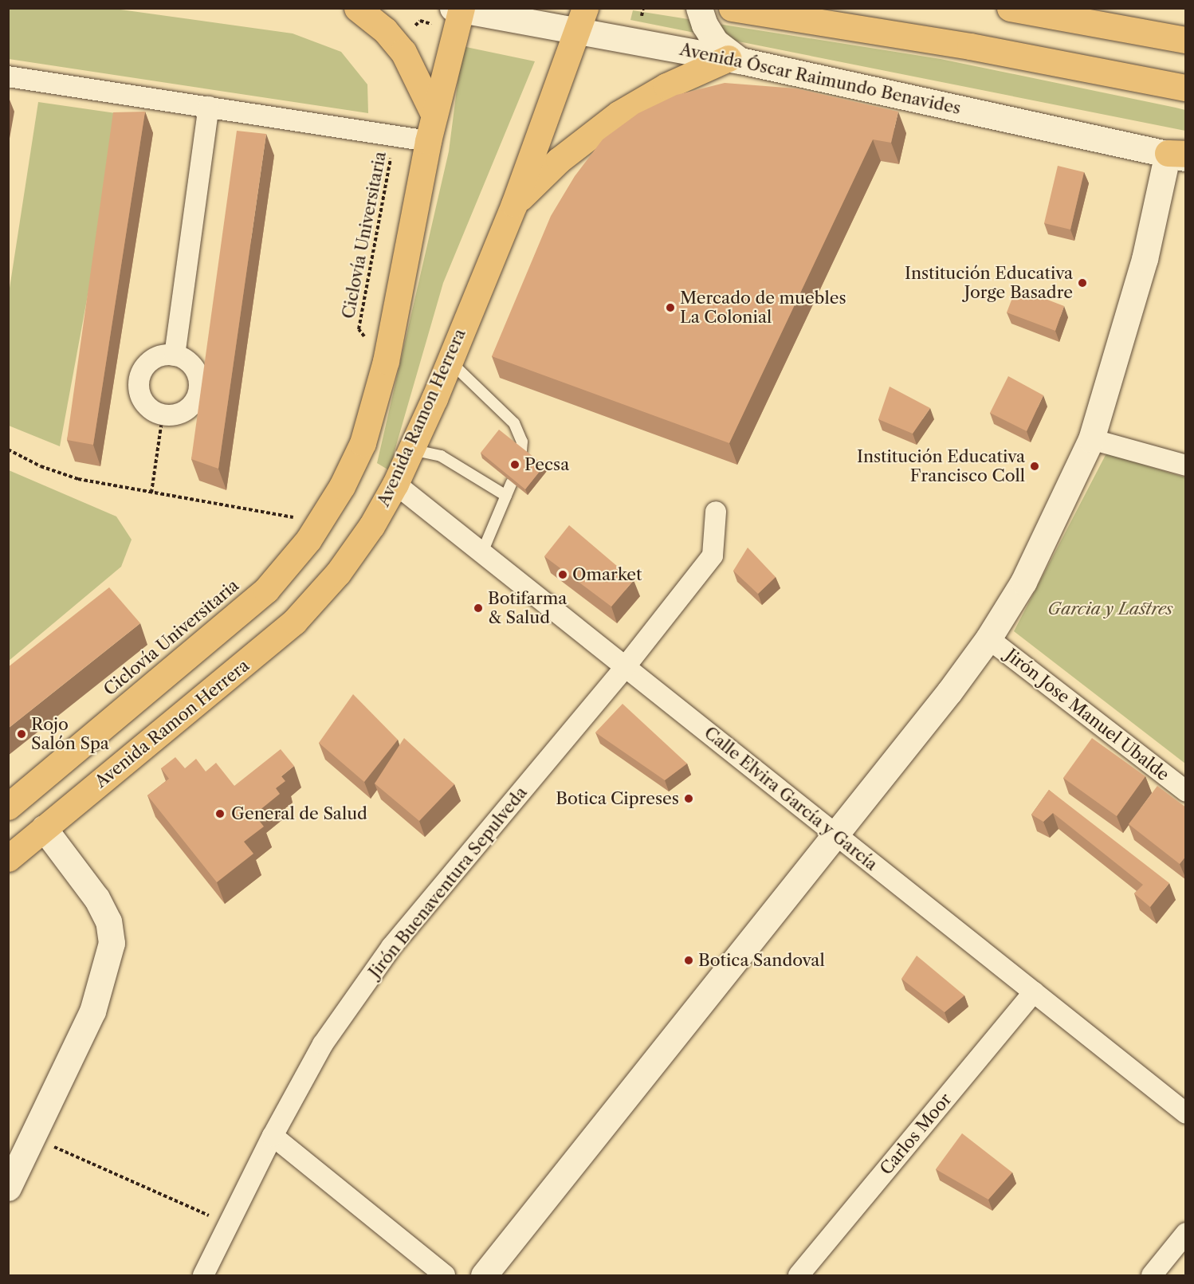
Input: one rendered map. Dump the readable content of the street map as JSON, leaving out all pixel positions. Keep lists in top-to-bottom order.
{
  "streets": {
    "main road": ["Avenida Ramon Herrera"],
    "street": [
      "Avenida Óscar Raimundo Benavides",
      "Jirón Jose Manuel Ubalde",
      "Calle Elvira García y García",
      "Jirón Buenaventura Sepulveda",
      "Carlos Moor"
    ],
    "path": ["Ciclovía Universitaria"]
  },
  "crossings": [
    ["Avenida Óscar Raimundo Benavides", "Avenida Ramon Herrera"],
    ["Avenida Ramon Herrera", "Calle Elvira García y García"],
    ["Calle Elvira García y García", "Jirón Buenaventura Sepulveda"],
    ["Calle Elvira García y García", "Carlos Moor"]
  ],
  "parks": ["Garcia y Lastres"],
  "places": [
    "Institución Educativa Jorge Basadre",
    "Mercado de muebles La Colonial",
    "Pecsa",
    "Institución Educativa Francisco Coll",
    "Omarket",
    "Botifarma & Salud",
    "Rojo Salón Spa",
    "Botica Cipreses",
    "General de Salud",
    "Botica Sandoval"
  ]
}
